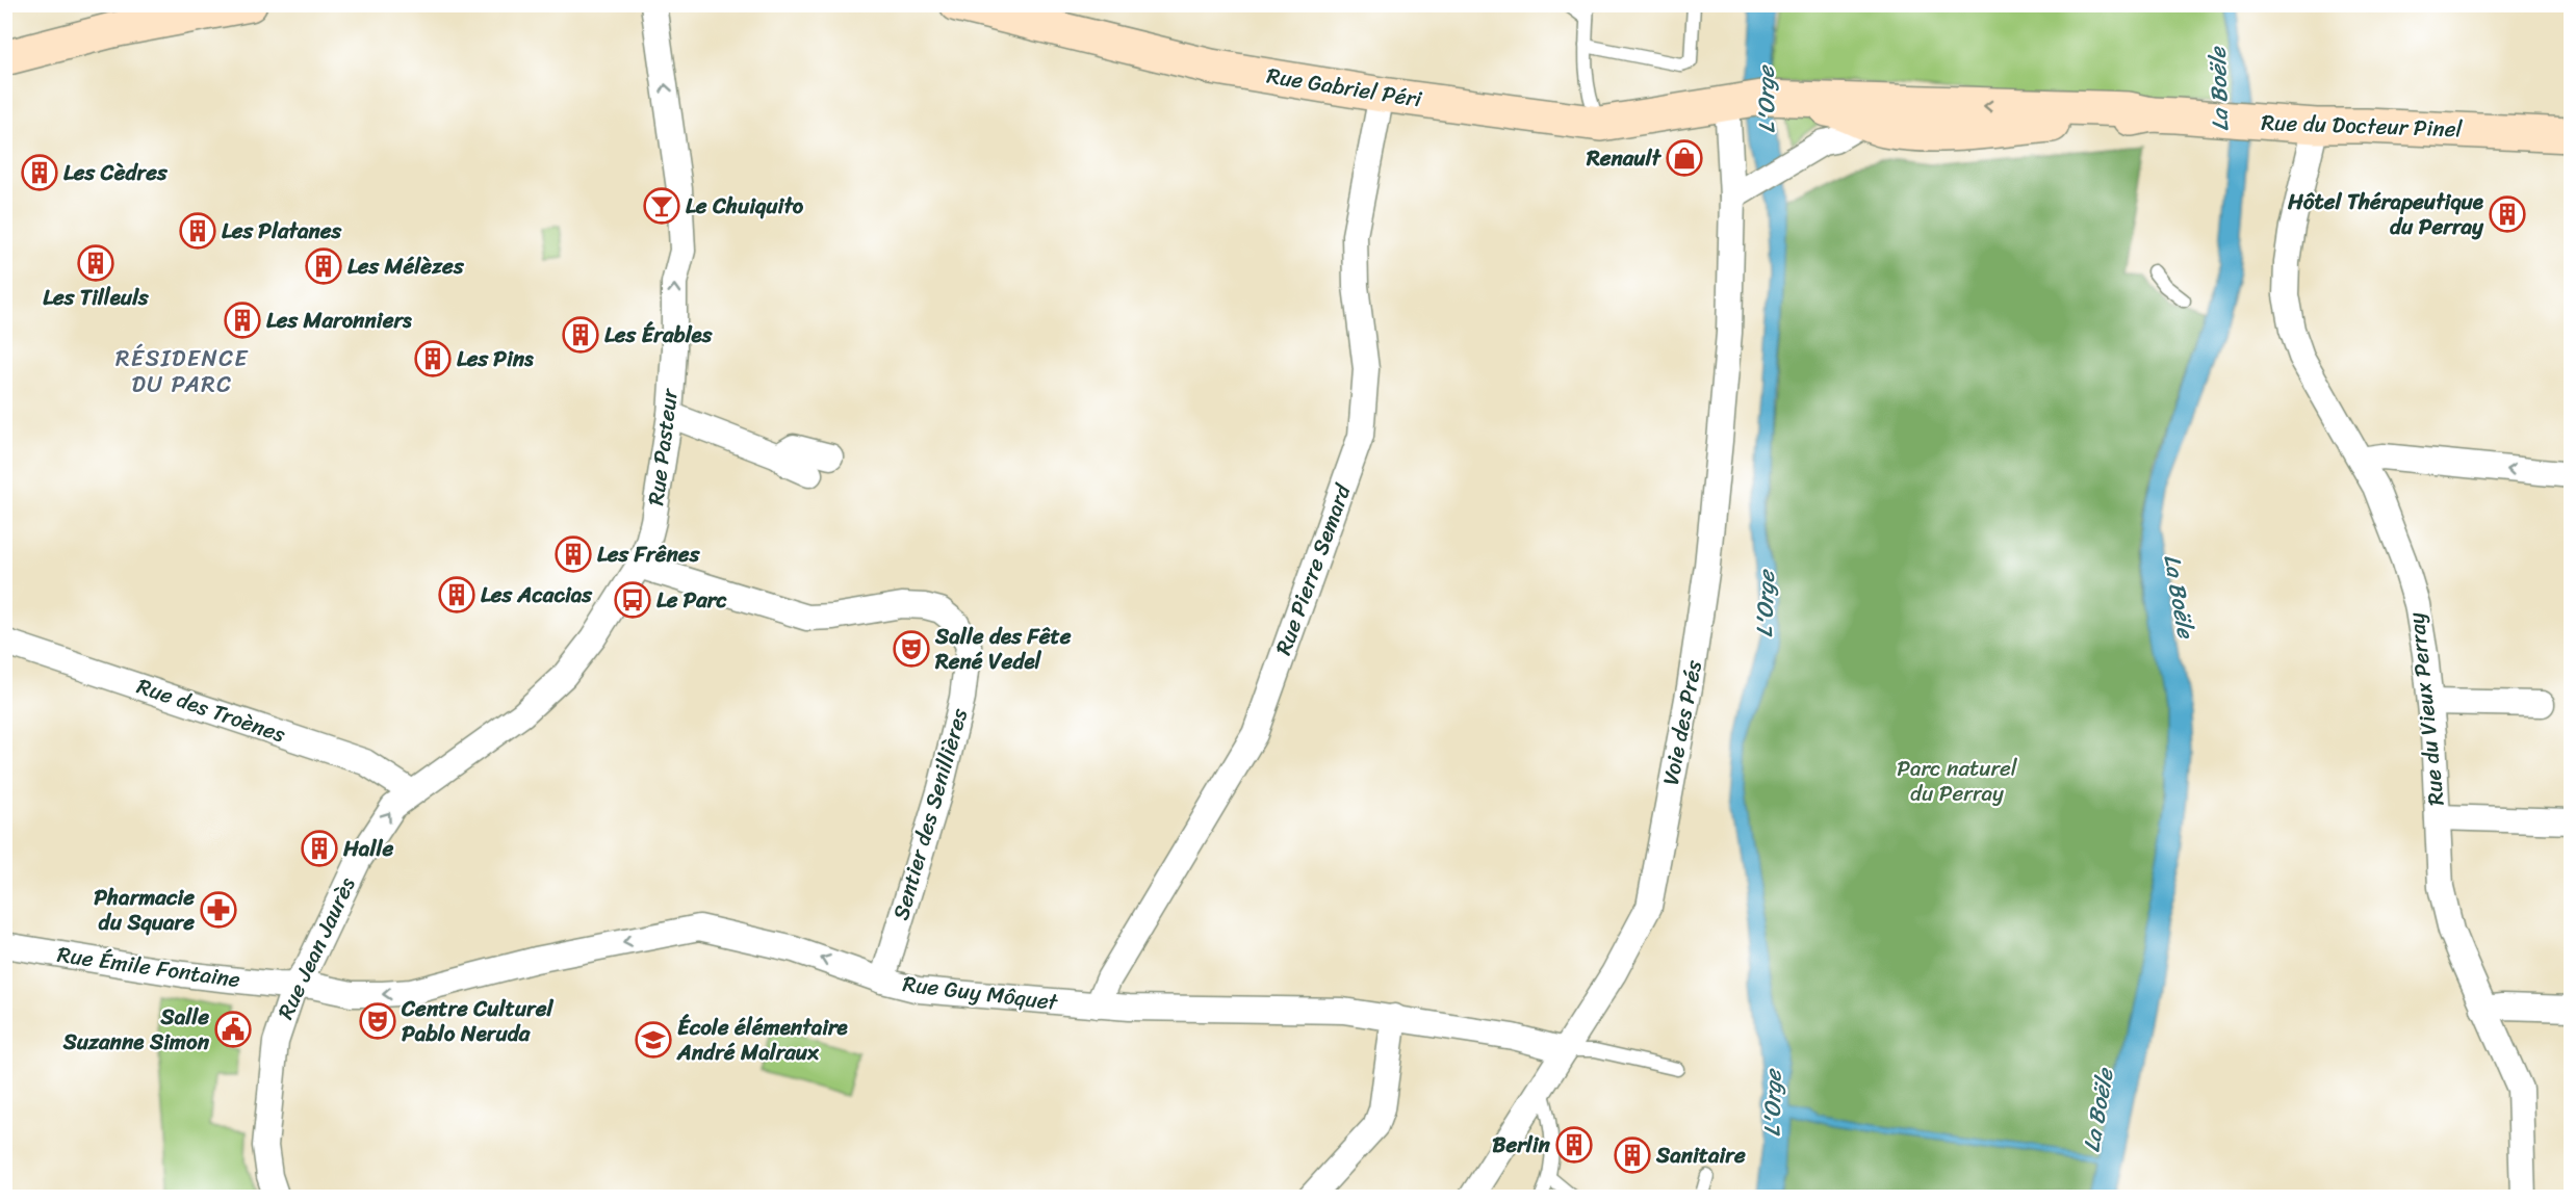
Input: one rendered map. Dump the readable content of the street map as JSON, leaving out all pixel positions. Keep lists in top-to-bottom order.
{
  "streets": {
    "main road": ["Rue Gabriel Péri", "Rue du Docteur Pinel"],
    "street": [
      "Rue Pasteur",
      "Rue Pierre Semard",
      "Rue du Vieux Perray",
      "Rue des Troènes",
      "Voie des Prés",
      "Sentier des Senillières",
      "Rue Jean Jaurès",
      "Rue Émile Fontaine",
      "Rue Guy Môquet"
    ]
  },
  "crossings": [
    ["Rue Gabriel Péri", "Rue du Docteur Pinel"],
    ["Rue Gabriel Péri", "Rue Pierre Semard"],
    ["Rue Gabriel Péri", "Voie des Prés"],
    ["Rue du Docteur Pinel", "Rue du Vieux Perray"],
    ["Rue Pasteur", "Rue des Troènes"],
    ["Rue Pasteur", "Sentier des Senillières"],
    ["Rue Pasteur", "Rue Jean Jaurès"],
    ["Rue Pierre Semard", "Rue Guy Môquet"],
    ["Rue des Troènes", "Rue Jean Jaurès"],
    ["Voie des Prés", "Rue Guy Môquet"],
    ["Sentier des Senillières", "Rue Guy Môquet"],
    ["Rue Jean Jaurès", "Rue Émile Fontaine"],
    ["Rue Jean Jaurès", "Rue Guy Môquet"],
    ["Rue Émile Fontaine", "Rue Guy Môquet"]
  ],
  "one_way": ["Rue Pasteur", "Rue Jean Jaurès", "Rue Guy Môquet"],
  "districts": ["RÉSIDENCE DU PARC"],
  "water": ["La Boële", "L'Orge"],
  "parks": ["Parc naturel du Perray"],
  "places": {
    "shop": ["Renault"],
    "building": [
      "Les Cèdres",
      "Hôtel Thérapeutique du Perray",
      "Les Platanes",
      "Les Tilleuls",
      "Les Mélèzes",
      "Les Maronniers",
      "Les Érables",
      "Les Pins",
      "Les Frênes",
      "Les Acacias",
      "Halle",
      "Berlin",
      "Sanitaire"
    ],
    "bar": ["Le Chuiquito"],
    "bus stop": ["Le Parc"],
    "theatre": ["Salle des Fête René Vedel", "Centre Culturel Pablo Neruda"],
    "pharmacy": ["Pharmacie du Square"],
    "public building": ["Salle Suzanne Simon"],
    "school or university": ["École élémentaire André Malraux"]
  }
}
